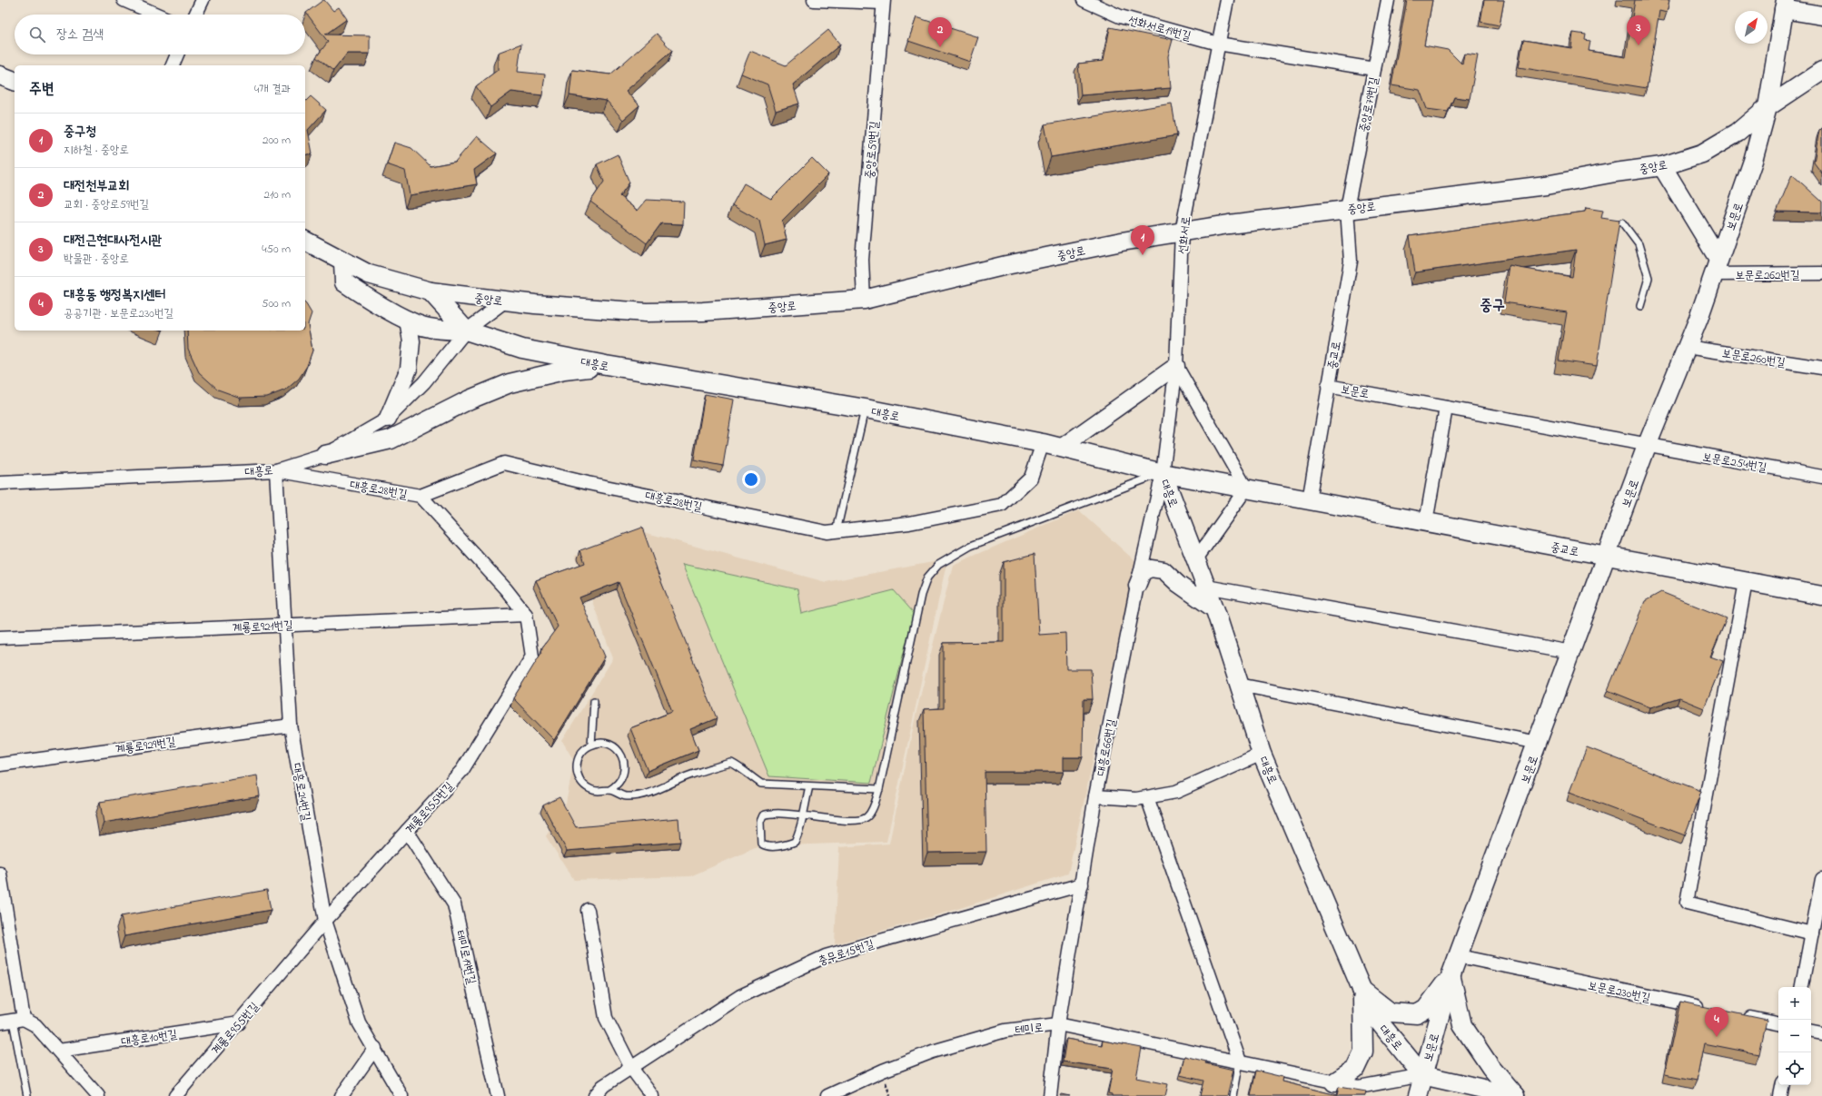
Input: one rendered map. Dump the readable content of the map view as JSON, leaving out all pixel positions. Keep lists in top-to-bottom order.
{
  "streets": {
    "main road": [
      "중앙로",
      "보문로",
      "중교로",
      "대흥로"
    ],
    "street": [
      "선화서로19번길",
      "중앙로79번길",
      "중앙로59번길",
      "선화서로",
      "보문로262번길",
      "보문로260번길",
      "보문로254번길",
      "대흥로28번길",
      "계룡로921번길",
      "계룡로929번길",
      "대흥로66번길",
      "대흥로24번길",
      "계룡로955번길",
      "충무로15번길",
      "테미로19번길",
      "보문로230번길",
      "테미로",
      "대흥로10번길"
    ]
  },
  "crossings": [
    ["선화서로19번길", "중앙로79번길"],
    ["선화서로19번길", "선화서로"],
    ["중앙로79번길", "중앙로"],
    ["중앙로79번길", "중교로"],
    ["중앙로59번길", "중앙로"],
    ["중앙로", "보문로"],
    ["중앙로", "선화서로"],
    ["중앙로", "중교로"],
    ["중앙로", "대흥로"],
    ["보문로", "보문로262번길"],
    ["보문로", "중교로"],
    ["보문로", "보문로260번길"],
    ["보문로", "대흥로"],
    ["보문로", "보문로254번길"],
    ["보문로", "보문로230번길"],
    ["보문로", "테미로"],
    ["선화서로", "중교로"],
    ["선화서로", "대흥로"],
    ["선화서로", "대흥로66번길"],
    ["중교로", "대흥로"],
    ["중교로", "대흥로66번길"],
    ["대흥로", "대흥로28번길"],
    ["대흥로", "대흥로66번길"],
    ["대흥로", "대흥로24번길"],
    ["대흥로", "테미로"],
    ["대흥로28번길", "대흥로24번길"],
    ["대흥로28번길", "계룡로955번길"],
    ["계룡로921번길", "대흥로24번길"],
    ["계룡로921번길", "계룡로955번길"],
    ["계룡로929번길", "대흥로24번길"],
    ["대흥로66번길", "충무로15번길"],
    ["대흥로66번길", "테미로"],
    ["대흥로24번길", "계룡로955번길"],
    ["계룡로955번길", "테미로19번길"],
    ["계룡로955번길", "대흥로10번길"]
  ],
  "districts": ["중구"],
  "north": "top right",
  "page": {
    "search": "장소 검색",
    "pins": [
      "3",
      "2",
      "1",
      "4"
    ],
    "heading": ["주변", "4개 결과"],
    "list": [
      {
        "mark": "1",
        "name": "중구청",
        "note": "지하철 · 중앙로",
        "value": "200 m"
      },
      {
        "mark": "2",
        "name": "대전천부교회",
        "note": "교회 · 중앙로59번길",
        "value": "210 m"
      },
      {
        "mark": "3",
        "name": "대전근현대사전시관",
        "note": "박물관 · 중앙로",
        "value": "450 m"
      },
      {
        "mark": "4",
        "name": "대흥동 행정복지센터",
        "note": "공공기관 · 보문로230번길",
        "value": "500 m"
      }
    ],
    "map_buttons": ["+", "−"]
  }
}
